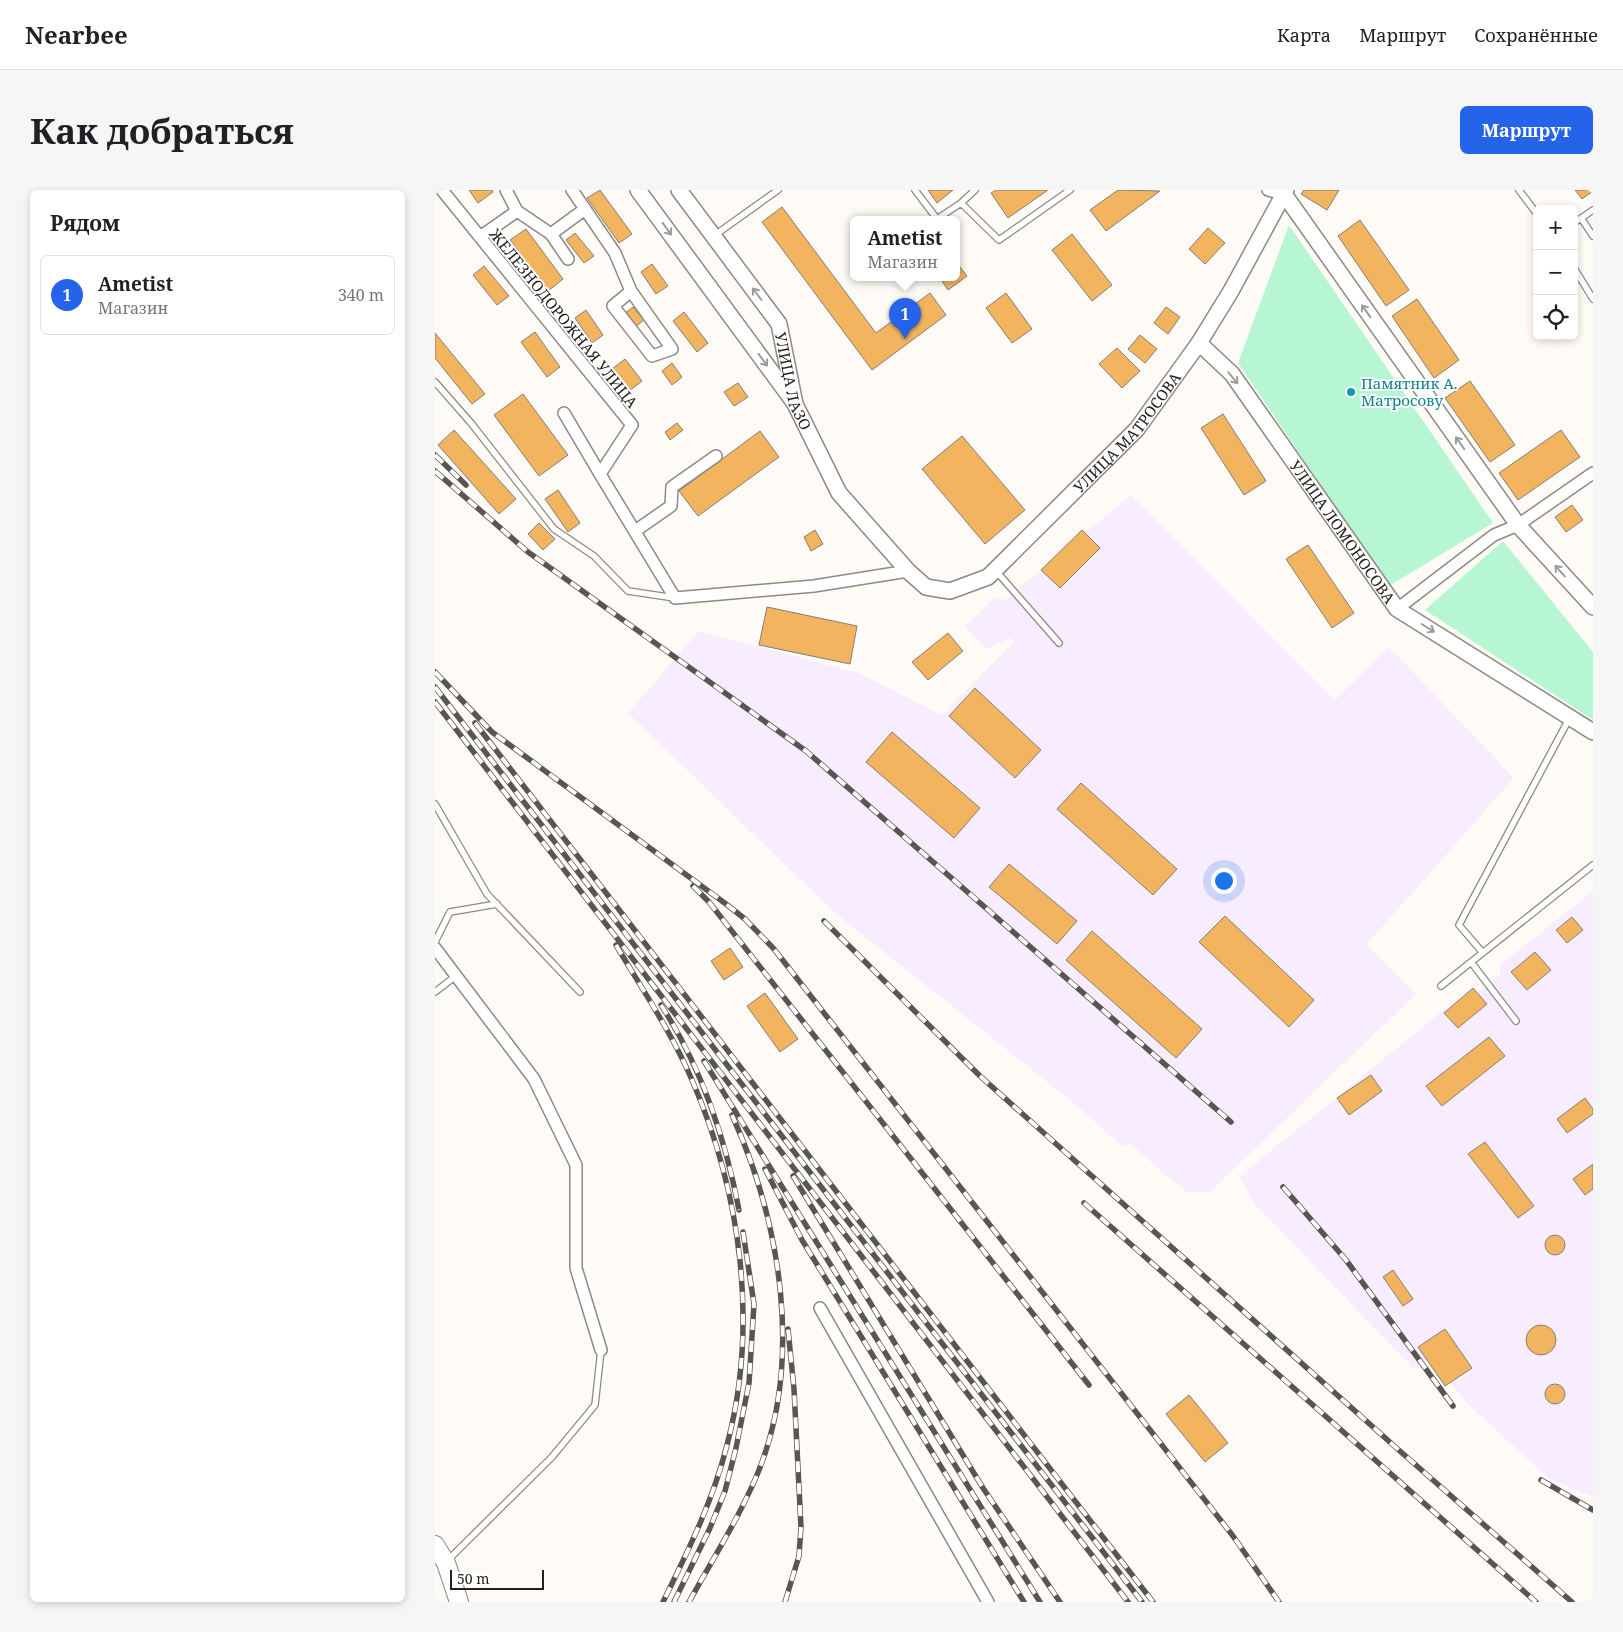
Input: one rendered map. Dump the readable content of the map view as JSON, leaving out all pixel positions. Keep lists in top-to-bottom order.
{
  "streets": {
    "street": [
      "ЖЕЛЕЗНОДОРОЖНАЯ УЛИЦА",
      "УЛИЦА ЛАЗО",
      "УЛИЦА МАТРОСОВА",
      "УЛИЦА ЛОМОНОСОВА"
    ]
  },
  "crossings": [
    ["УЛИЦА ЛАЗО", "УЛИЦА МАТРОСОВА"],
    ["УЛИЦА МАТРОСОВА", "УЛИЦА ЛОМОНОСОВА"]
  ],
  "one_way": ["УЛИЦА ЛОМОНОСОВА"],
  "places": ["Памятник А. Матросову"],
  "scale_bar": "50 m",
  "page": {
    "header": "Nearbee",
    "nav": ["Карта", "Маршрут", "Сохранённые"],
    "buttons": "Маршрут",
    "title": "Как добраться",
    "heading": "Рядом",
    "map_buttons": ["+", "−"],
    "popup": ["Ametist", "Магазин"],
    "list": [
      {
        "mark": "1",
        "name": "Ametist",
        "note": "Магазин",
        "value": "340 m"
      }
    ],
    "pins": "1",
    "scale": "50 m"
  }
}
